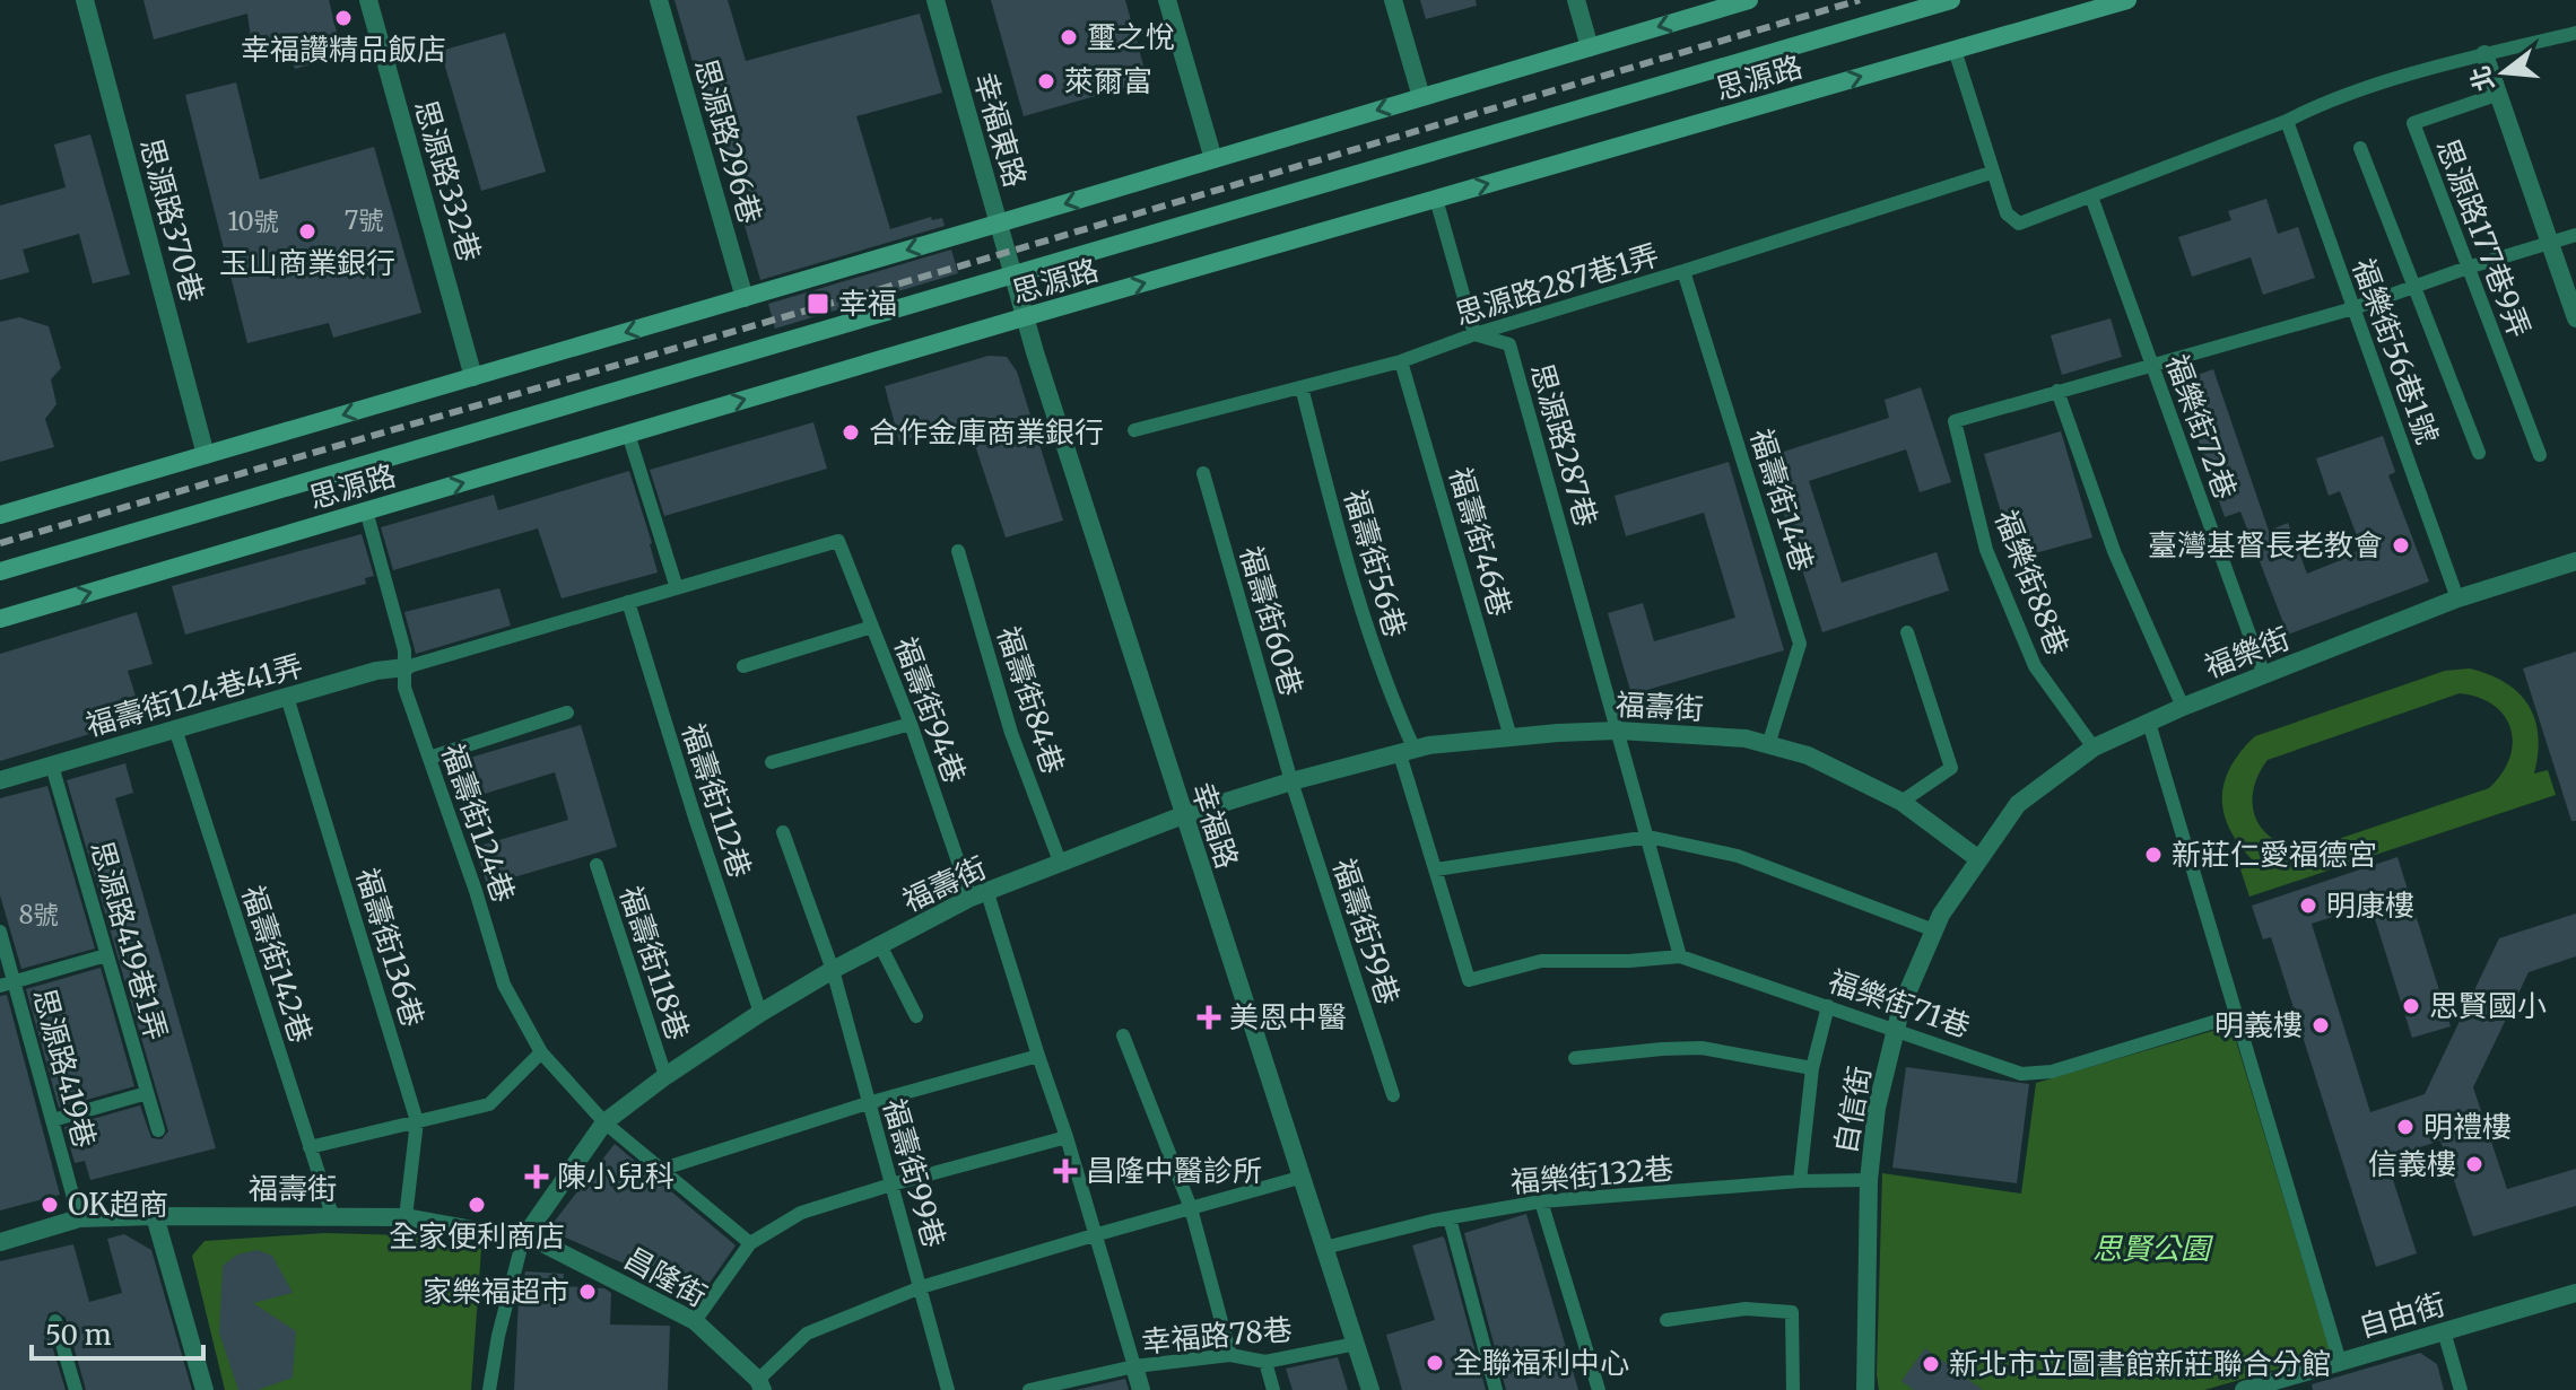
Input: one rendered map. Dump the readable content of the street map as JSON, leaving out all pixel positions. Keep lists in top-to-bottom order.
{
  "streets": {
    "main road": ["思源路"],
    "street": [
      "幸福東路",
      "思源路296巷",
      "思源路332巷",
      "思源路370巷",
      "福樂街",
      "福壽街124巷41弄",
      "福壽街",
      "幸福路",
      "自信街",
      "昌隆街",
      "自由街"
    ],
    "lane": [
      "思源路177巷9弄",
      "思源路287巷1弄",
      "福樂街56巷1號",
      "福樂街72巷",
      "思源路287巷",
      "福壽街14巷",
      "福壽街46巷",
      "福壽街56巷",
      "福樂街88巷",
      "福壽街60巷",
      "福壽街84巷",
      "福壽街94巷",
      "福壽街112巷",
      "福壽街124巷",
      "福壽街59巷",
      "思源路419巷1弄",
      "福壽街136巷",
      "福壽街118巷",
      "福壽街142巷",
      "福樂街71巷",
      "思源路419巷",
      "福壽街99巷",
      "福樂街132巷",
      "幸福路78巷"
    ]
  },
  "crossings": [
    ["思源路", "幸福東路"],
    ["思源路", "福壽街124巷"],
    ["思源路", "幸福路"],
    ["幸福東路", "幸福路"],
    ["思源路287巷1弄", "思源路287巷"],
    ["思源路287巷1弄", "福壽街14巷"],
    ["思源路287巷1弄", "福壽街46巷"],
    ["思源路287巷1弄", "福壽街56巷"],
    ["福樂街56巷1號", "福樂街"],
    ["福樂街72巷", "福樂街"],
    ["思源路287巷", "福壽街"],
    ["福壽街14巷", "福壽街"],
    ["福壽街46巷", "福壽街"],
    ["福壽街56巷", "福壽街"],
    ["福壽街56巷", "福樂街71巷"],
    ["福樂街88巷", "福樂街"],
    ["福壽街60巷", "福壽街"],
    ["福壽街60巷", "福壽街59巷"],
    ["福樂街", "福壽街"],
    ["福樂街", "自信街"],
    ["福壽街124巷41弄", "福壽街124巷"],
    ["福壽街124巷41弄", "思源路419巷1弄"],
    ["福壽街124巷41弄", "福壽街136巷"],
    ["福壽街124巷41弄", "福壽街142巷"],
    ["福壽街84巷", "福壽街"],
    ["福壽街", "福壽街94巷"],
    ["福壽街", "福壽街112巷"],
    ["福壽街", "福壽街124巷"],
    ["福壽街", "幸福路"],
    ["福壽街", "福壽街59巷"],
    ["福壽街", "福壽街136巷"],
    ["福壽街", "福壽街118巷"],
    ["福壽街", "福壽街142巷"],
    ["福壽街", "思源路419巷"],
    ["福壽街", "自信街"],
    ["福壽街", "福壽街99巷"],
    ["福壽街", "昌隆街"],
    ["福壽街94巷", "幸福路78巷"],
    ["幸福路", "福樂街132巷"],
    ["幸福路", "幸福路78巷"],
    ["福樂街71巷", "自信街"],
    ["自信街", "福樂街132巷"]
  ],
  "parks": ["思賢公園"],
  "places": {
    "other": [
      "幸福讚精品飯店",
      "璽之悅",
      "萊爾富",
      "玉山商業銀行",
      "合作金庫商業銀行",
      "臺灣基督長老教會",
      "新莊仁愛福德宮",
      "明康樓",
      "思賢國小",
      "明義樓",
      "明禮樓",
      "信義樓",
      "OK超商",
      "全家便利商店",
      "家樂福超市",
      "全聯福利中心",
      "新北市立圖書館新莊聯合分館"
    ],
    "transit": ["幸福"],
    "health": ["美恩中醫", "昌隆中醫診所", "陳小兒科"]
  },
  "house_numbers": ["7號", "10號", "8號"],
  "scale_bar": "50 m",
  "north": "left"
}
